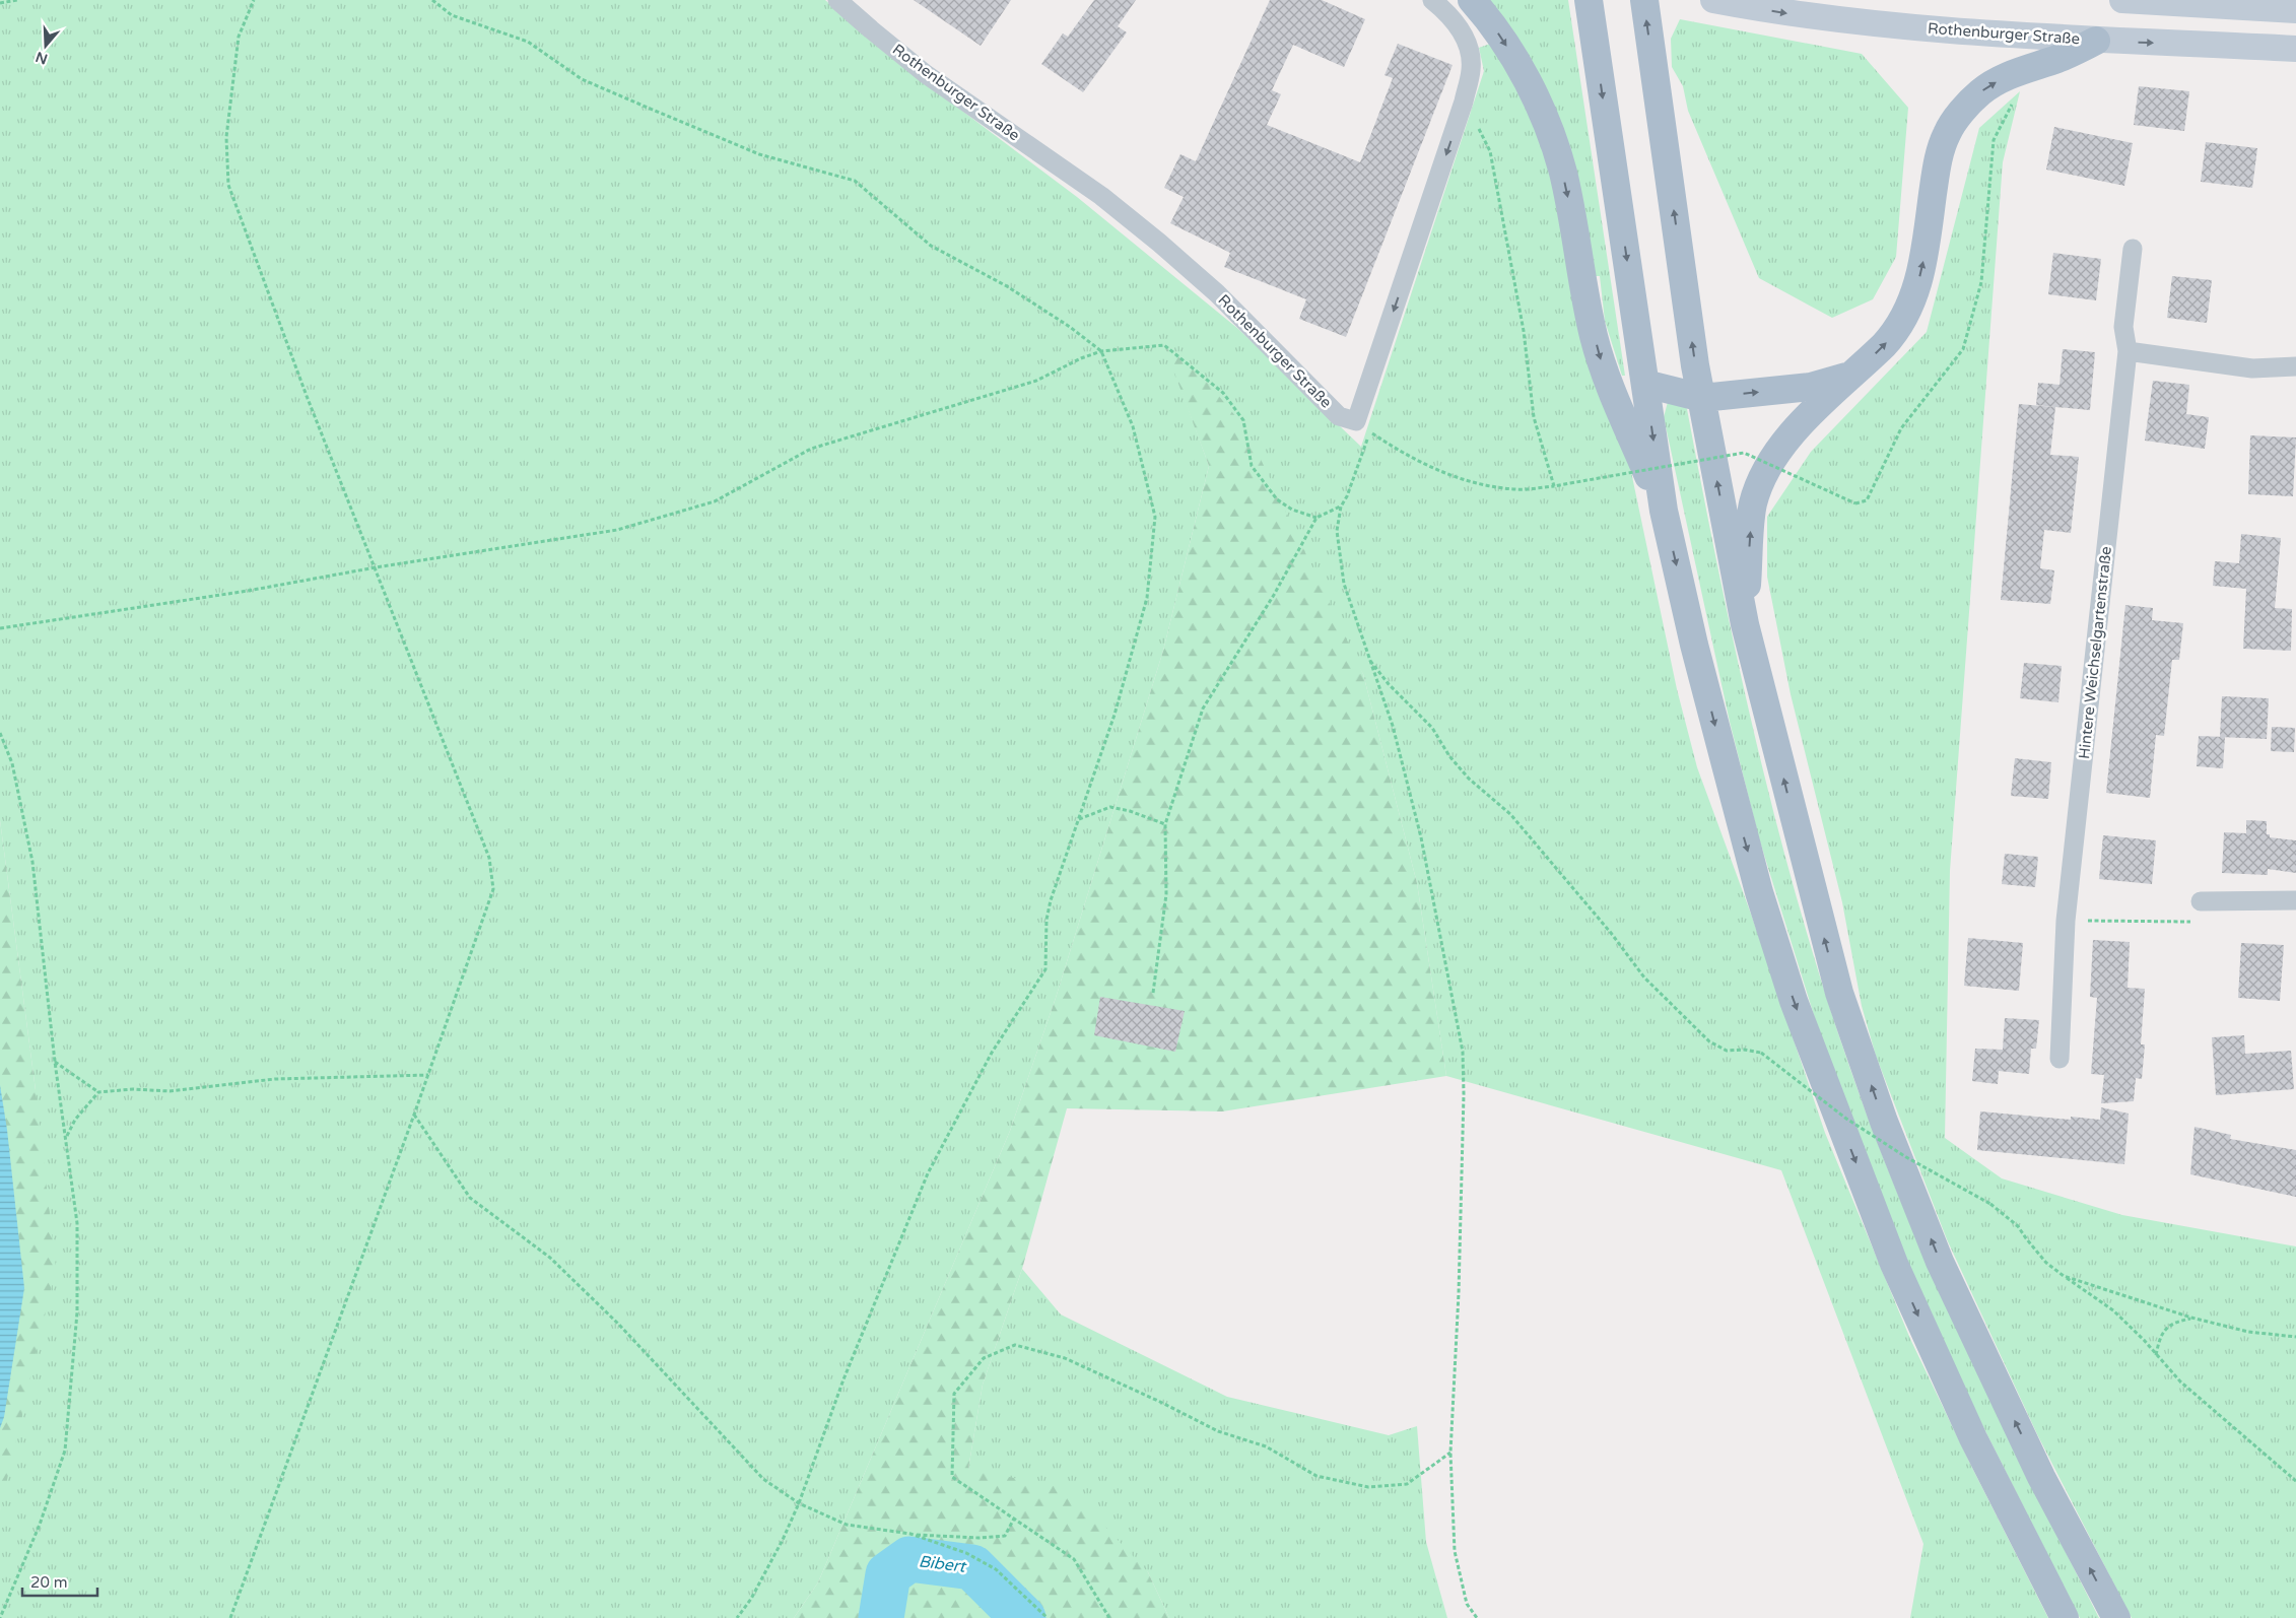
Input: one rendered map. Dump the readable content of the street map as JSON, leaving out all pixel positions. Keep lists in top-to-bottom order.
{
  "streets": {
    "main road": ["Rothenburger Straße"],
    "street": ["Hintere Weichselgartenstraße"]
  },
  "one_way": ["Rothenburger Straße"],
  "water": ["Bibert"],
  "scale_bar": "20 m",
  "north": "bottom"
}
